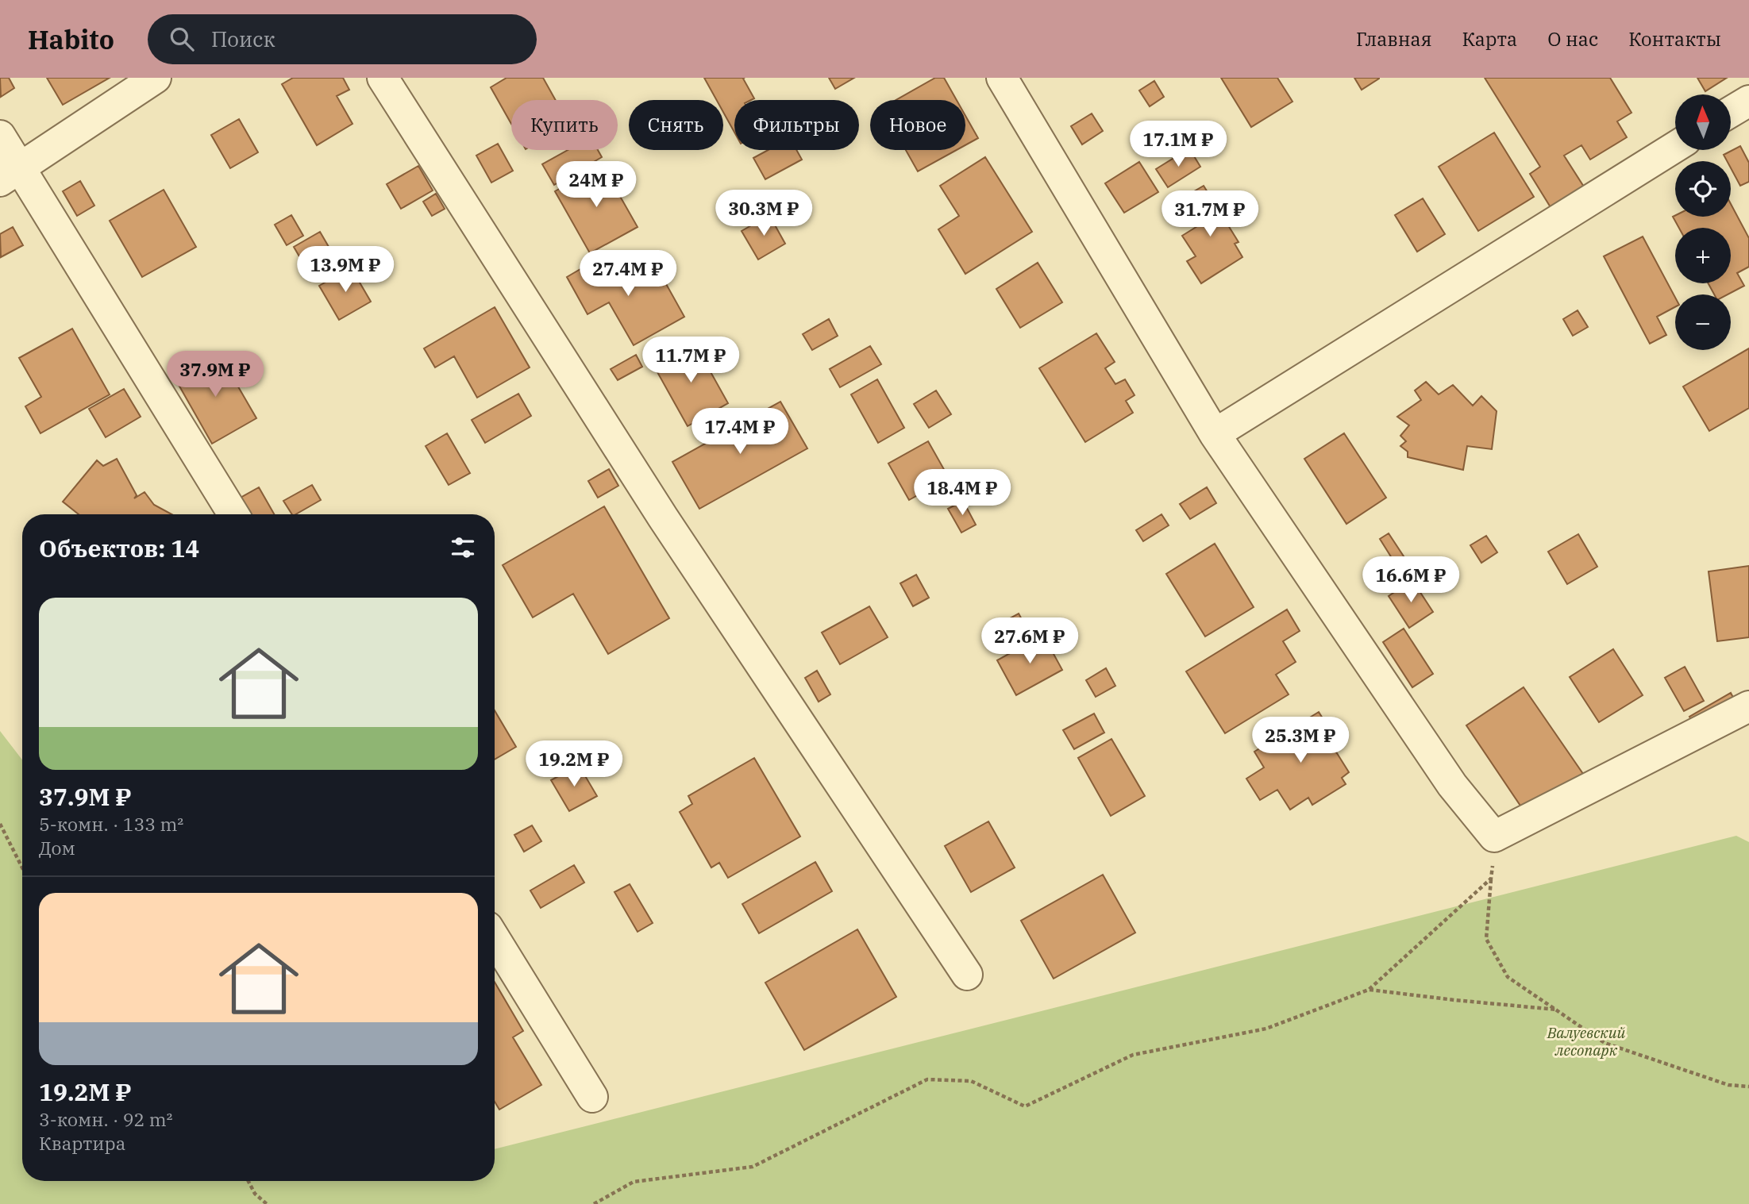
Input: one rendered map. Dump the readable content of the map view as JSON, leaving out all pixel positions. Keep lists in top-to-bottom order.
{
  "parks": ["Валуевский лесопарк"],
  "north": "top",
  "page": {
    "header": "Habito",
    "search": "Поиск",
    "nav": [
      "Главная",
      "Карта",
      "О нас",
      "Контакты"
    ],
    "map_buttons": ["+", "−"],
    "chip": [
      "Купить",
      "Снять",
      "Фильтры",
      "Новое"
    ],
    "price": [
      "17.1M ₽",
      "24M ₽",
      "30.3M ₽",
      "31.7M ₽",
      "13.9M ₽",
      "27.4M ₽",
      "11.7M ₽",
      "37.9M ₽",
      "17.4M ₽",
      "18.4M ₽",
      "16.6M ₽",
      "27.6M ₽",
      "25.3M ₽",
      "19.2M ₽"
    ],
    "heading": "Объектов: 14",
    "list": [
      {
        "name": "37.9M ₽",
        "note": "5-комн. · 133 m² · Дом"
      },
      {
        "name": "19.2M ₽",
        "note": "3-комн. · 92 m² · Квартира"
      }
    ]
  }
}
